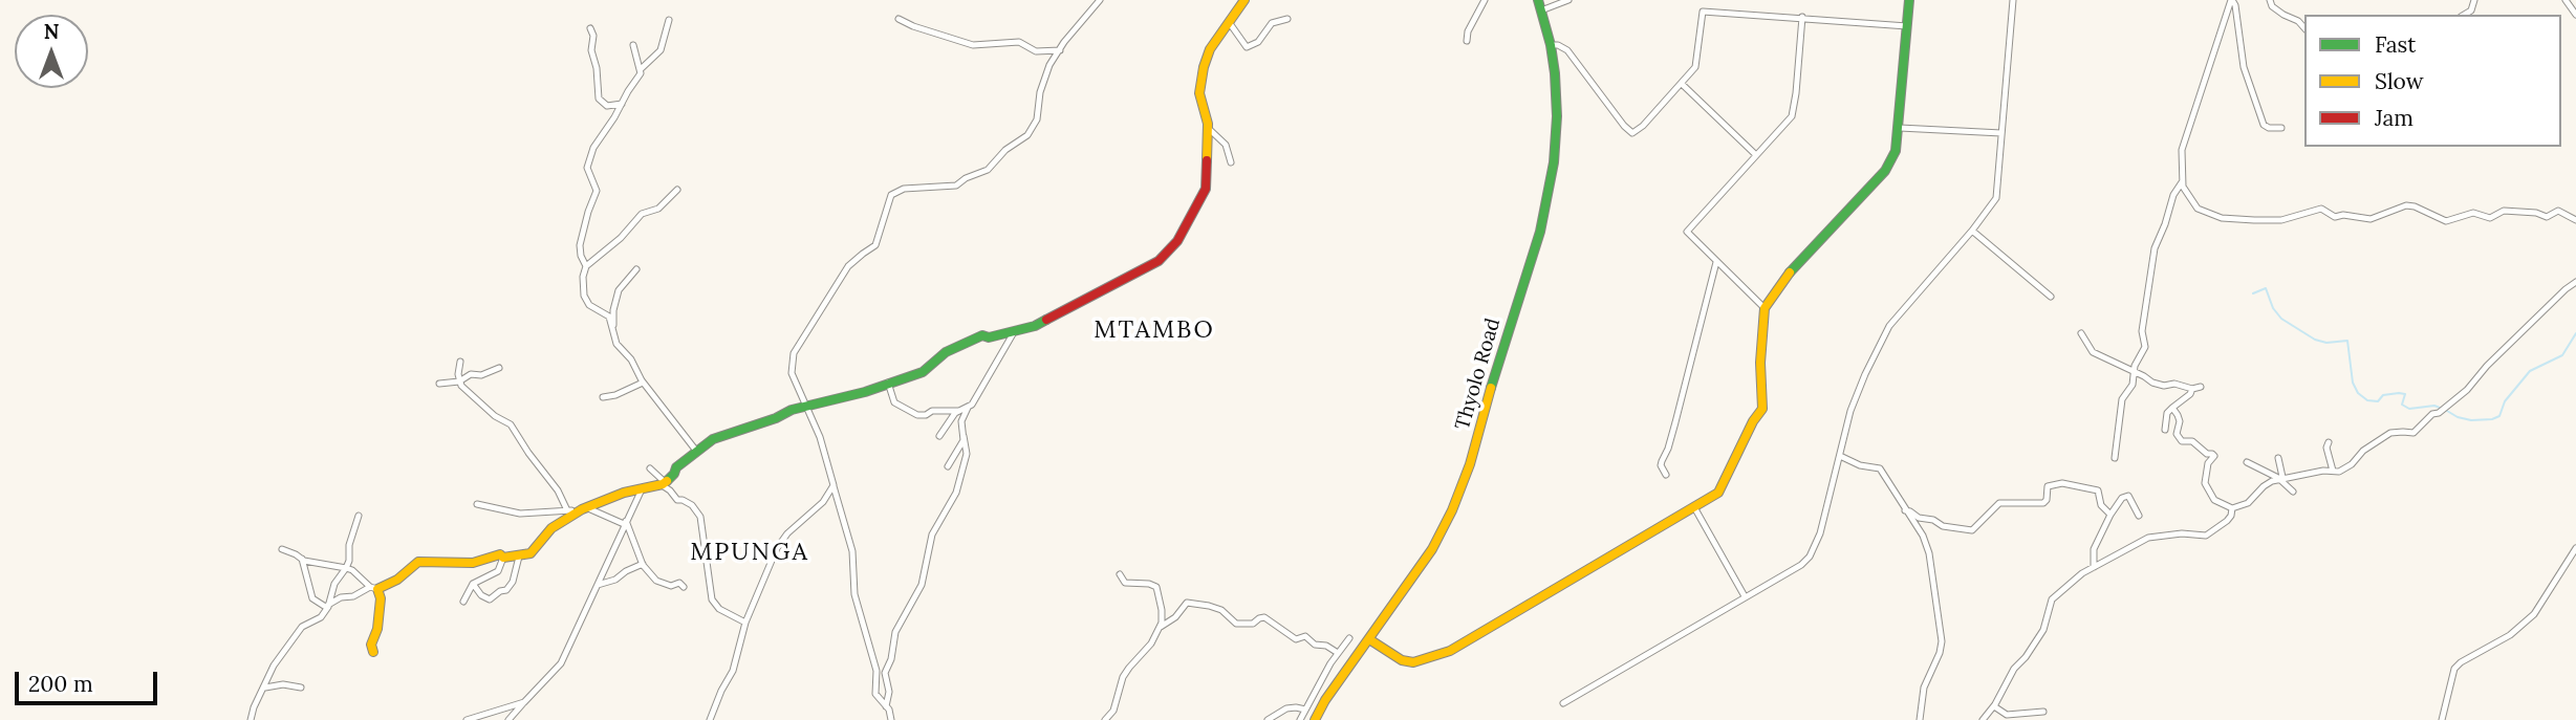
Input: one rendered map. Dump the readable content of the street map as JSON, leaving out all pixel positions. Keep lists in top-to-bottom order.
{
  "streets": {
    "main road": ["Thyolo Road"]
  },
  "districts": ["MTAMBO", "MPUNGA"],
  "legend": ["Fast", "Slow", "Jam"],
  "scale_bar": "200 m",
  "north": "top"
}
